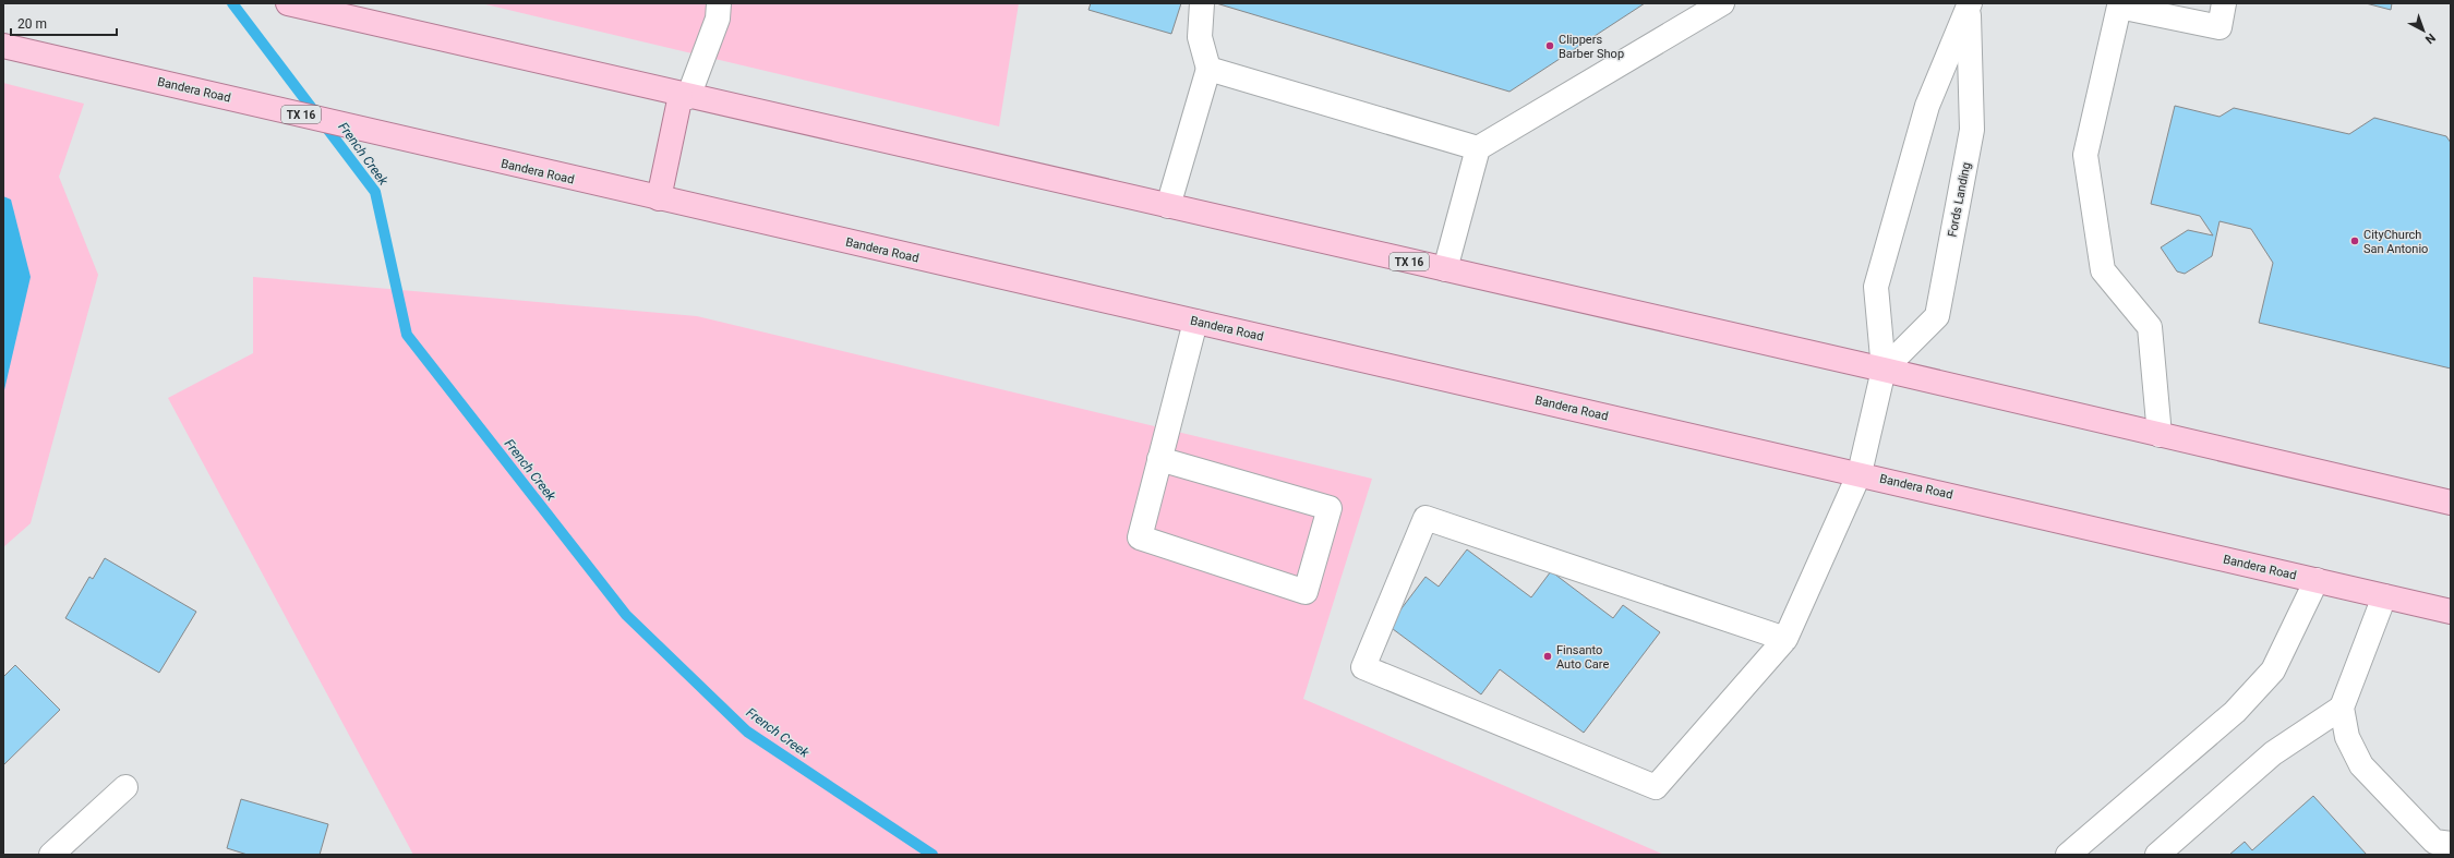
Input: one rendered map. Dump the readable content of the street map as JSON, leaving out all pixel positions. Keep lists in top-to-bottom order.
{
  "streets": {
    "main road": ["Bandera Road", "TX 16"],
    "street": ["Fords Landing"]
  },
  "crossings": [
    ["Bandera Road", "Fords Landing"],
    ["TX 16", "Fords Landing"]
  ],
  "water": ["French Creek"],
  "places": ["Clippers Barber Shop", "CityChurch San Antonio", "Finsanto Auto Care"],
  "scale_bar": "20 m",
  "north": "bottom right"
}
